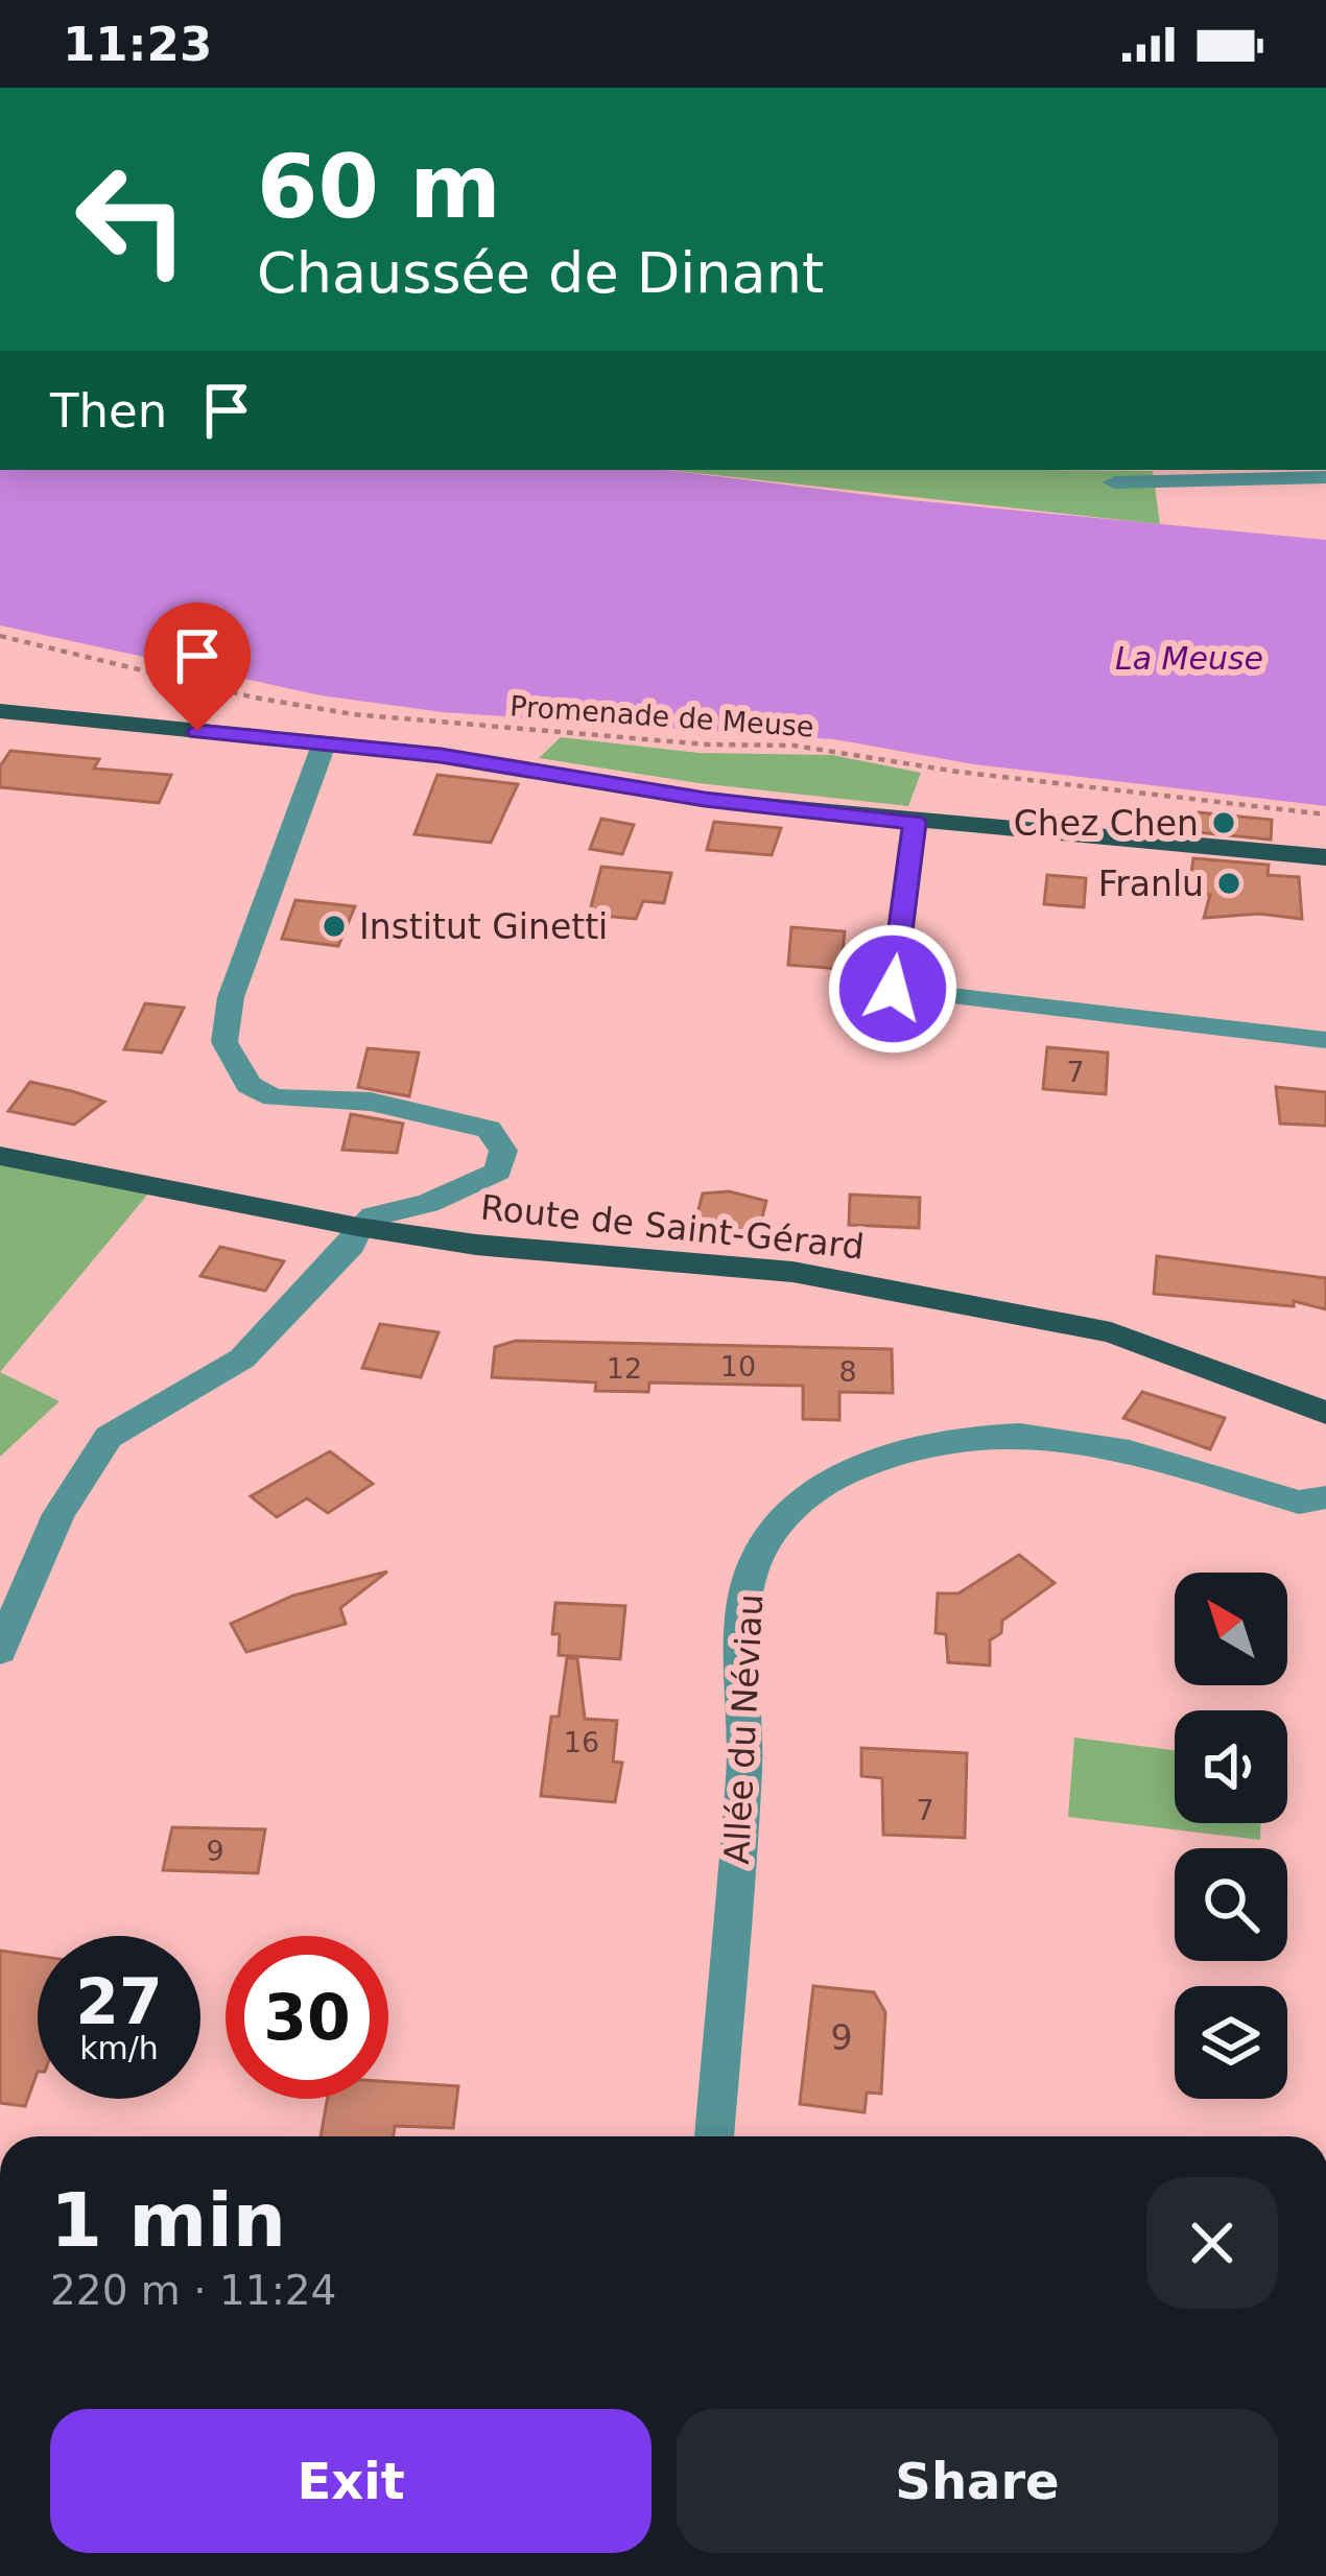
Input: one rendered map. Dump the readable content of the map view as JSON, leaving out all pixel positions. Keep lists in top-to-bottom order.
{
  "streets": {
    "main road": ["Route de Saint-Gérard"],
    "street": ["Allée du Néviau"],
    "path": ["Promenade de Meuse"]
  },
  "water": ["La Meuse"],
  "places": ["Chez Chen", "Franlu", "Institut Ginetti"],
  "house_numbers": [
    "7",
    "10",
    "12",
    "8",
    "16",
    "7",
    "9",
    "9"
  ],
  "north": "top left",
  "page": {
    "status": "11:23",
    "turn": ["60 m", "Chaussée de Dinant"],
    "then": "Then",
    "speed": "27 km/h",
    "limit": "30",
    "heading": ["1 min", "220 m · 11:24"],
    "buttons": ["Exit", "Share"]
  }
}
